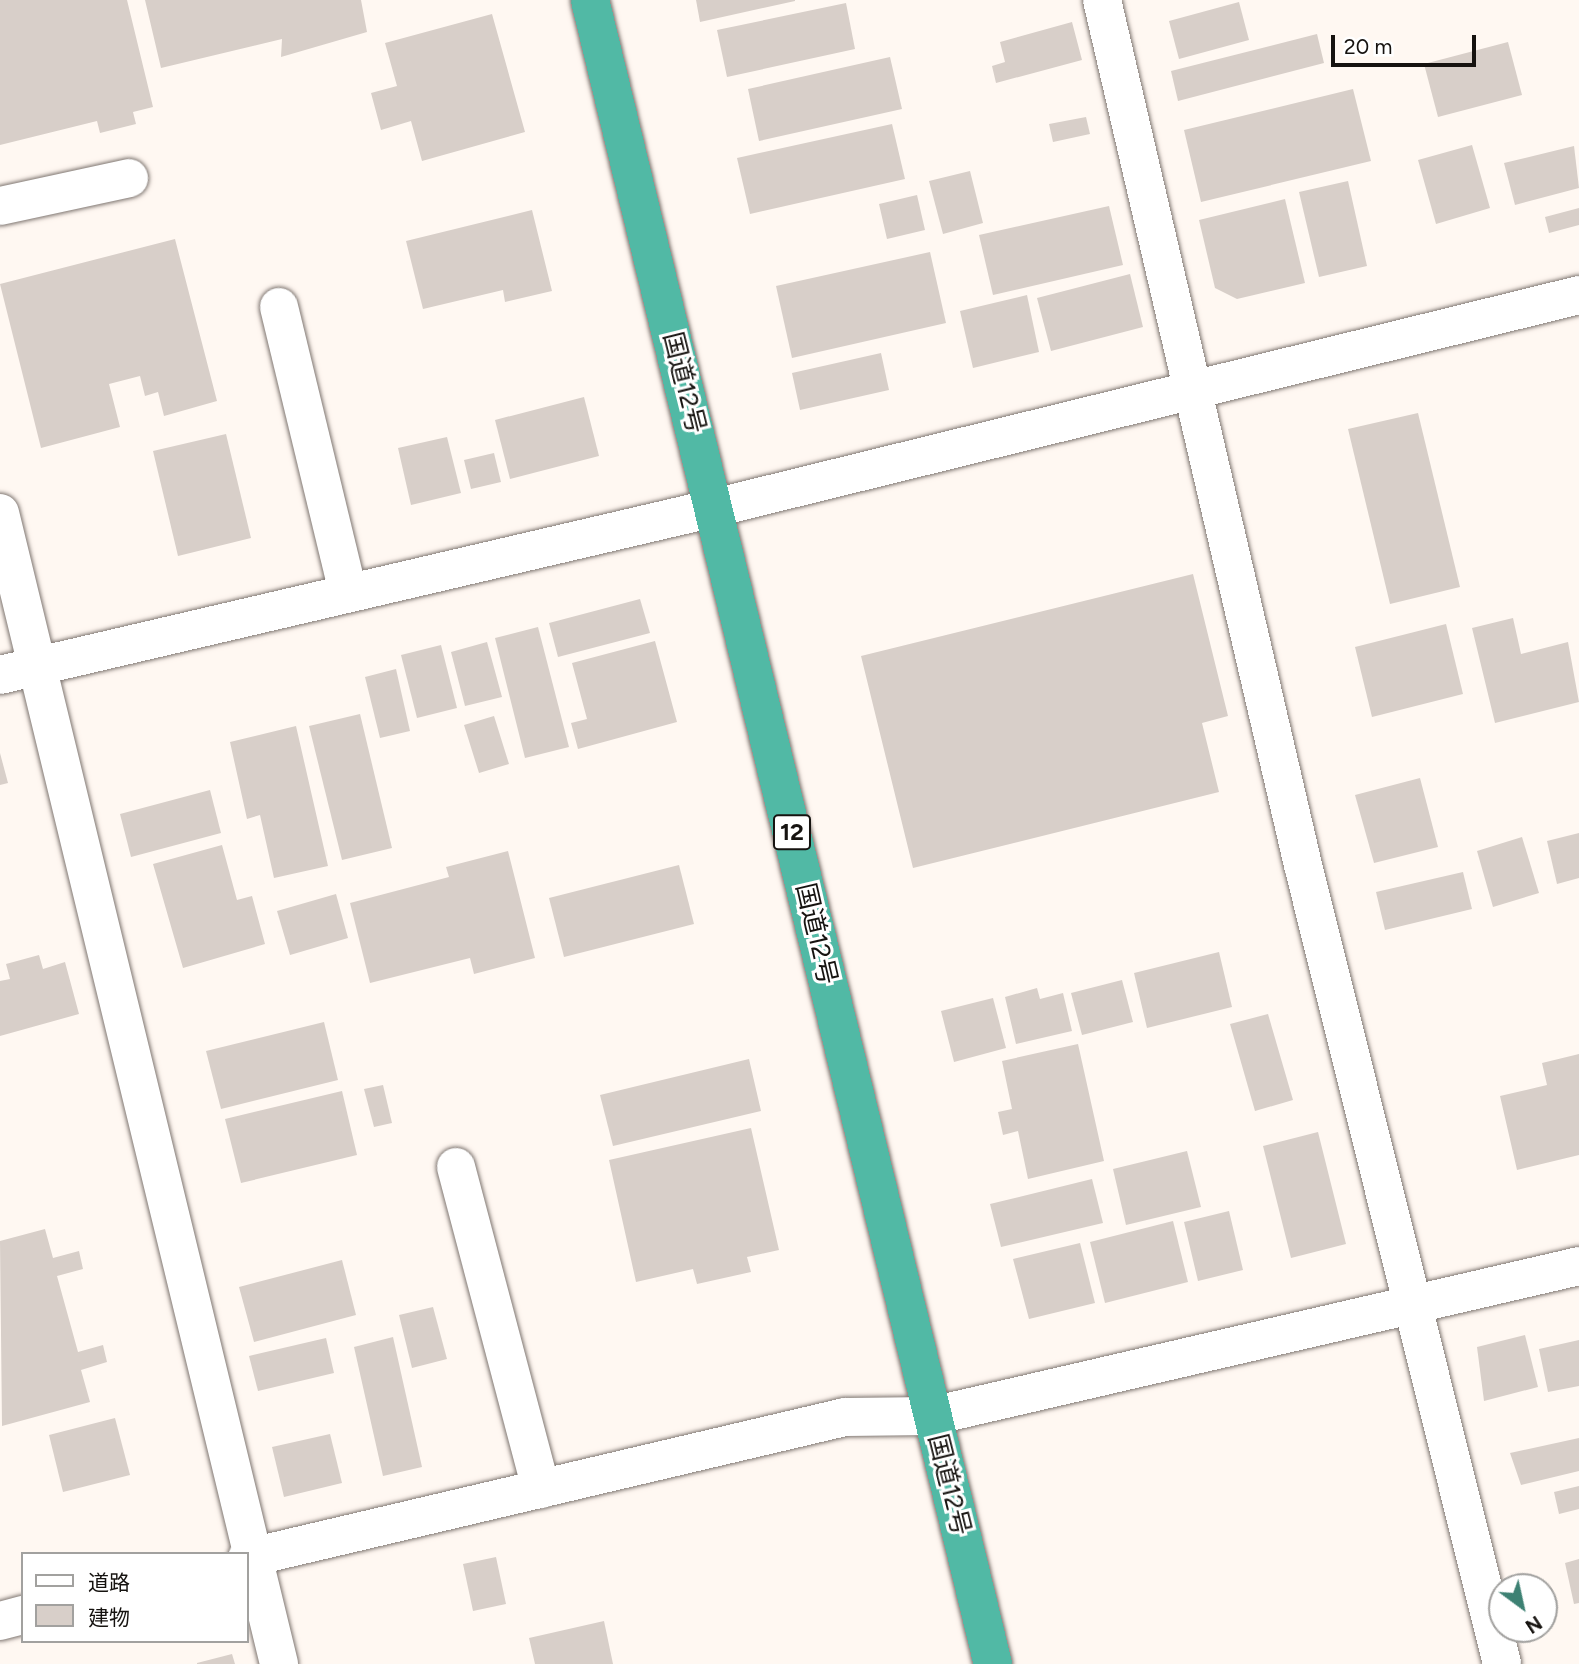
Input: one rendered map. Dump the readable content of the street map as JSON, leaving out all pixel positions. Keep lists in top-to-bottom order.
{
  "streets": {
    "highway": ["国道12号", "12"]
  },
  "legend": ["道路", "建物"],
  "scale_bar": "20 m",
  "north": "bottom right"
}
